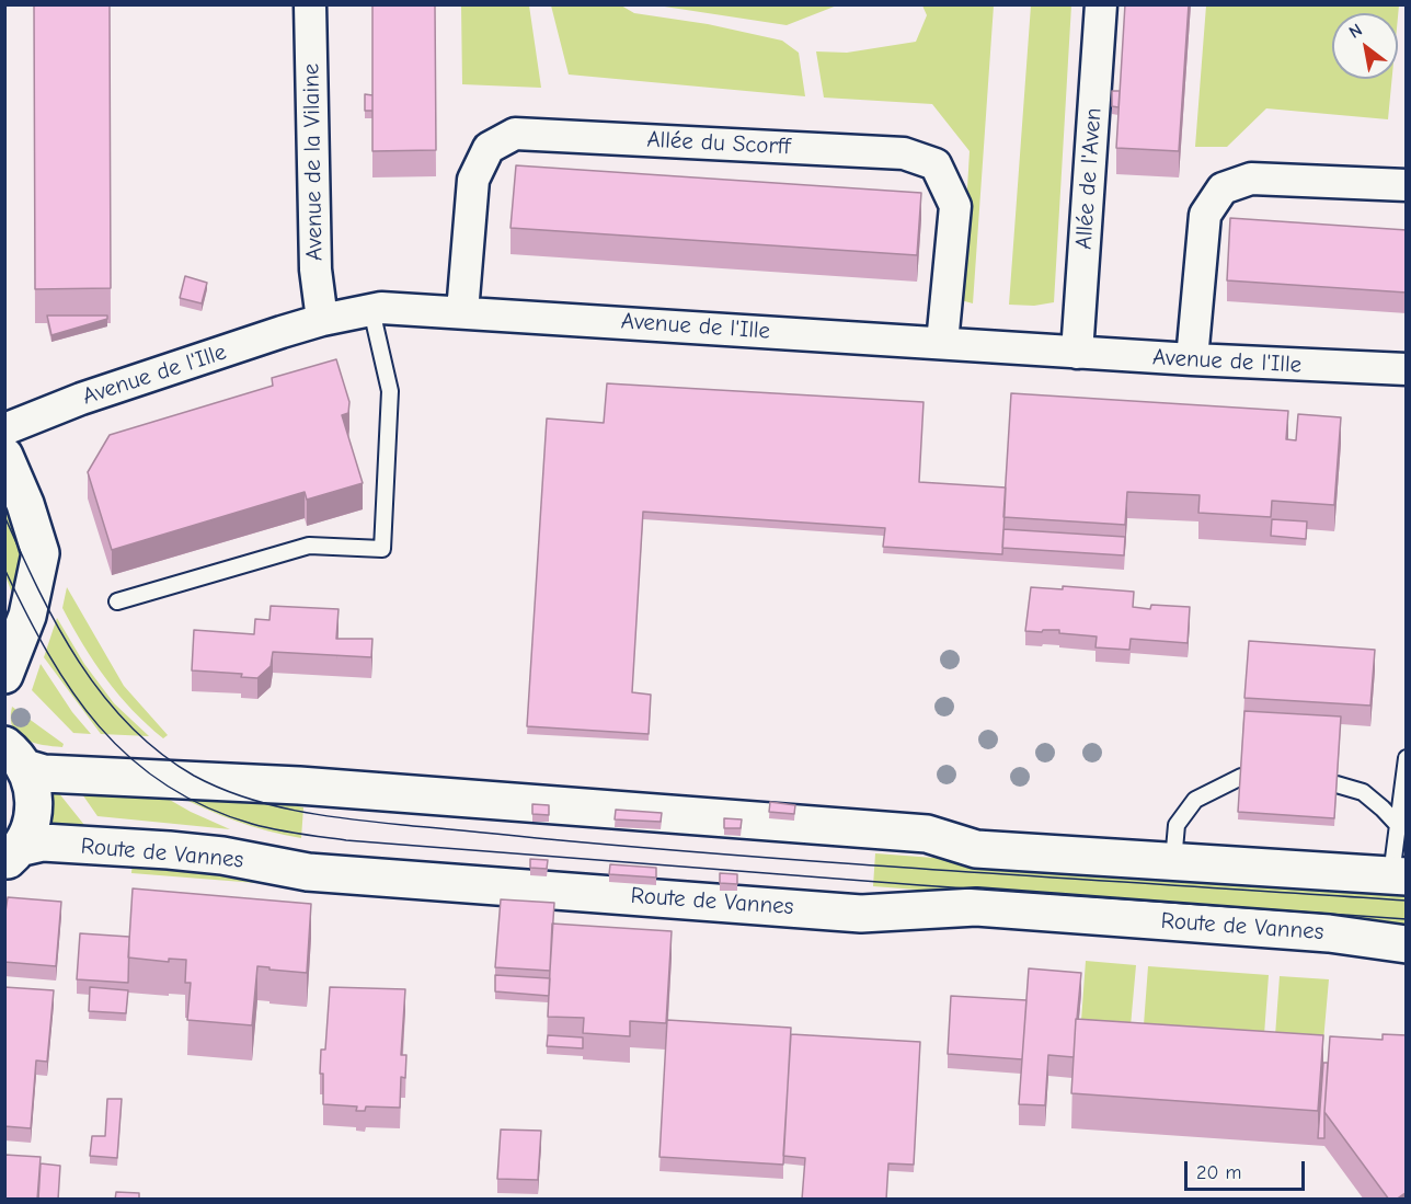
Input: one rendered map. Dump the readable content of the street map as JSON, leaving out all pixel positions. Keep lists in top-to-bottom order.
{
  "streets": {
    "main road": ["Route de Vannes"],
    "street": [
      "Allée du Scorff",
      "Avenue de la Vilaine",
      "Allée de l'Aven",
      "Avenue de l'Ille"
    ]
  },
  "crossings": [
    ["Allée du Scorff", "Avenue de l'Ille"],
    ["Avenue de la Vilaine", "Avenue de l'Ille"],
    ["Allée de l'Aven", "Avenue de l'Ille"]
  ],
  "scale_bar": "20 m",
  "north": "top left"
}
